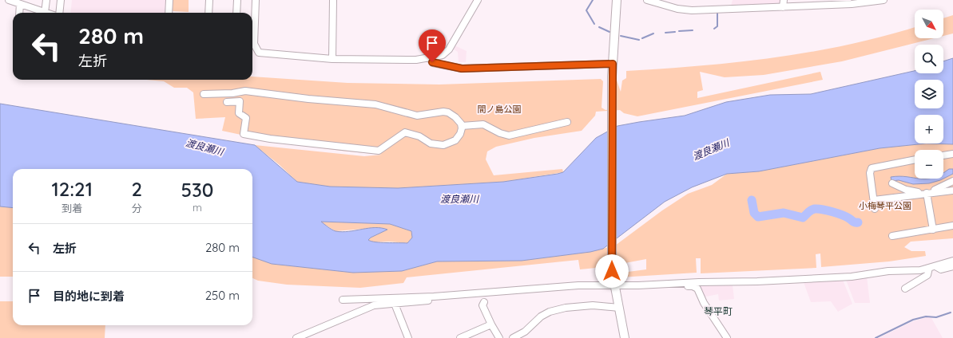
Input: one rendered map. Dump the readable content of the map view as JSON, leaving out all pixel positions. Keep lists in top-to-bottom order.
{
  "districts": ["琴平町"],
  "water": ["渡良瀬川"],
  "parks": ["間ノ島公園", "小梅琴平公園"],
  "north": "bottom right",
  "page": {
    "map_buttons": ["+", "−"],
    "turn": ["280 m", "左折"],
    "eta": [
      "12:21",
      "到着",
      "2",
      "分",
      "530",
      "m"
    ],
    "list": [
      {
        "name": "左折",
        "value": "280 m"
      },
      {
        "name": "目的地に到着",
        "value": "250 m"
      }
    ]
  }
}
